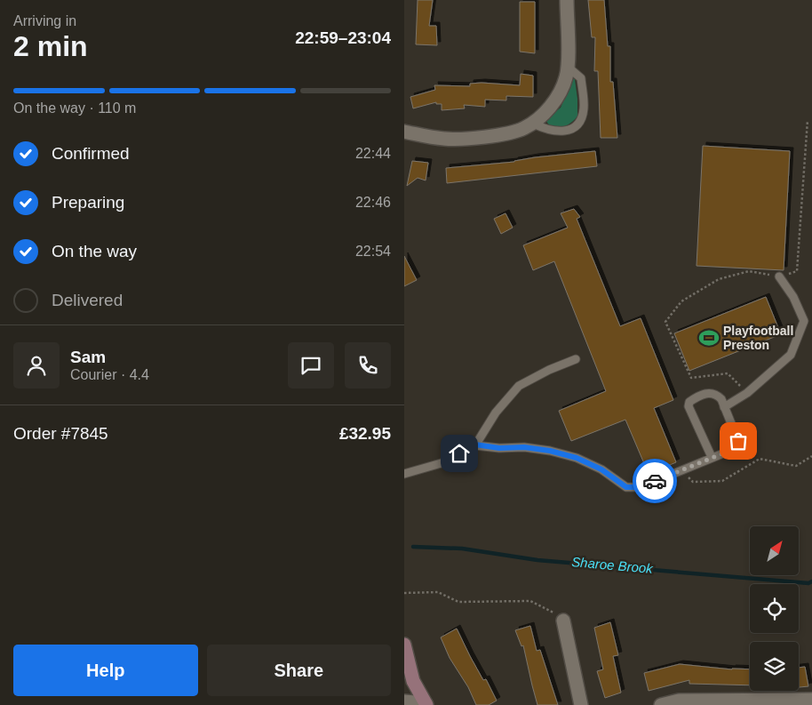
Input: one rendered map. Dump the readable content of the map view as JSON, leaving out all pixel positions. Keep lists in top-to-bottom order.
{
  "water": ["Sharoe Brook"],
  "places": {
    "sports": ["Playfootball Preston"]
  },
  "north": "top right",
  "page": {
    "heading": ["2 min", "Arriving in", "22:59–23:04"],
    "panel": [
      "Sam",
      "Courier · 4.4",
      "Order #7845",
      "£32.95"
    ],
    "bar": "On the way · 110 m",
    "list": [
      ["Confirmed", "22:44"],
      ["Preparing", "22:46"],
      ["On the way", "22:54"],
      "Delivered"
    ],
    "buttons": ["Help", "Share"]
  }
}
